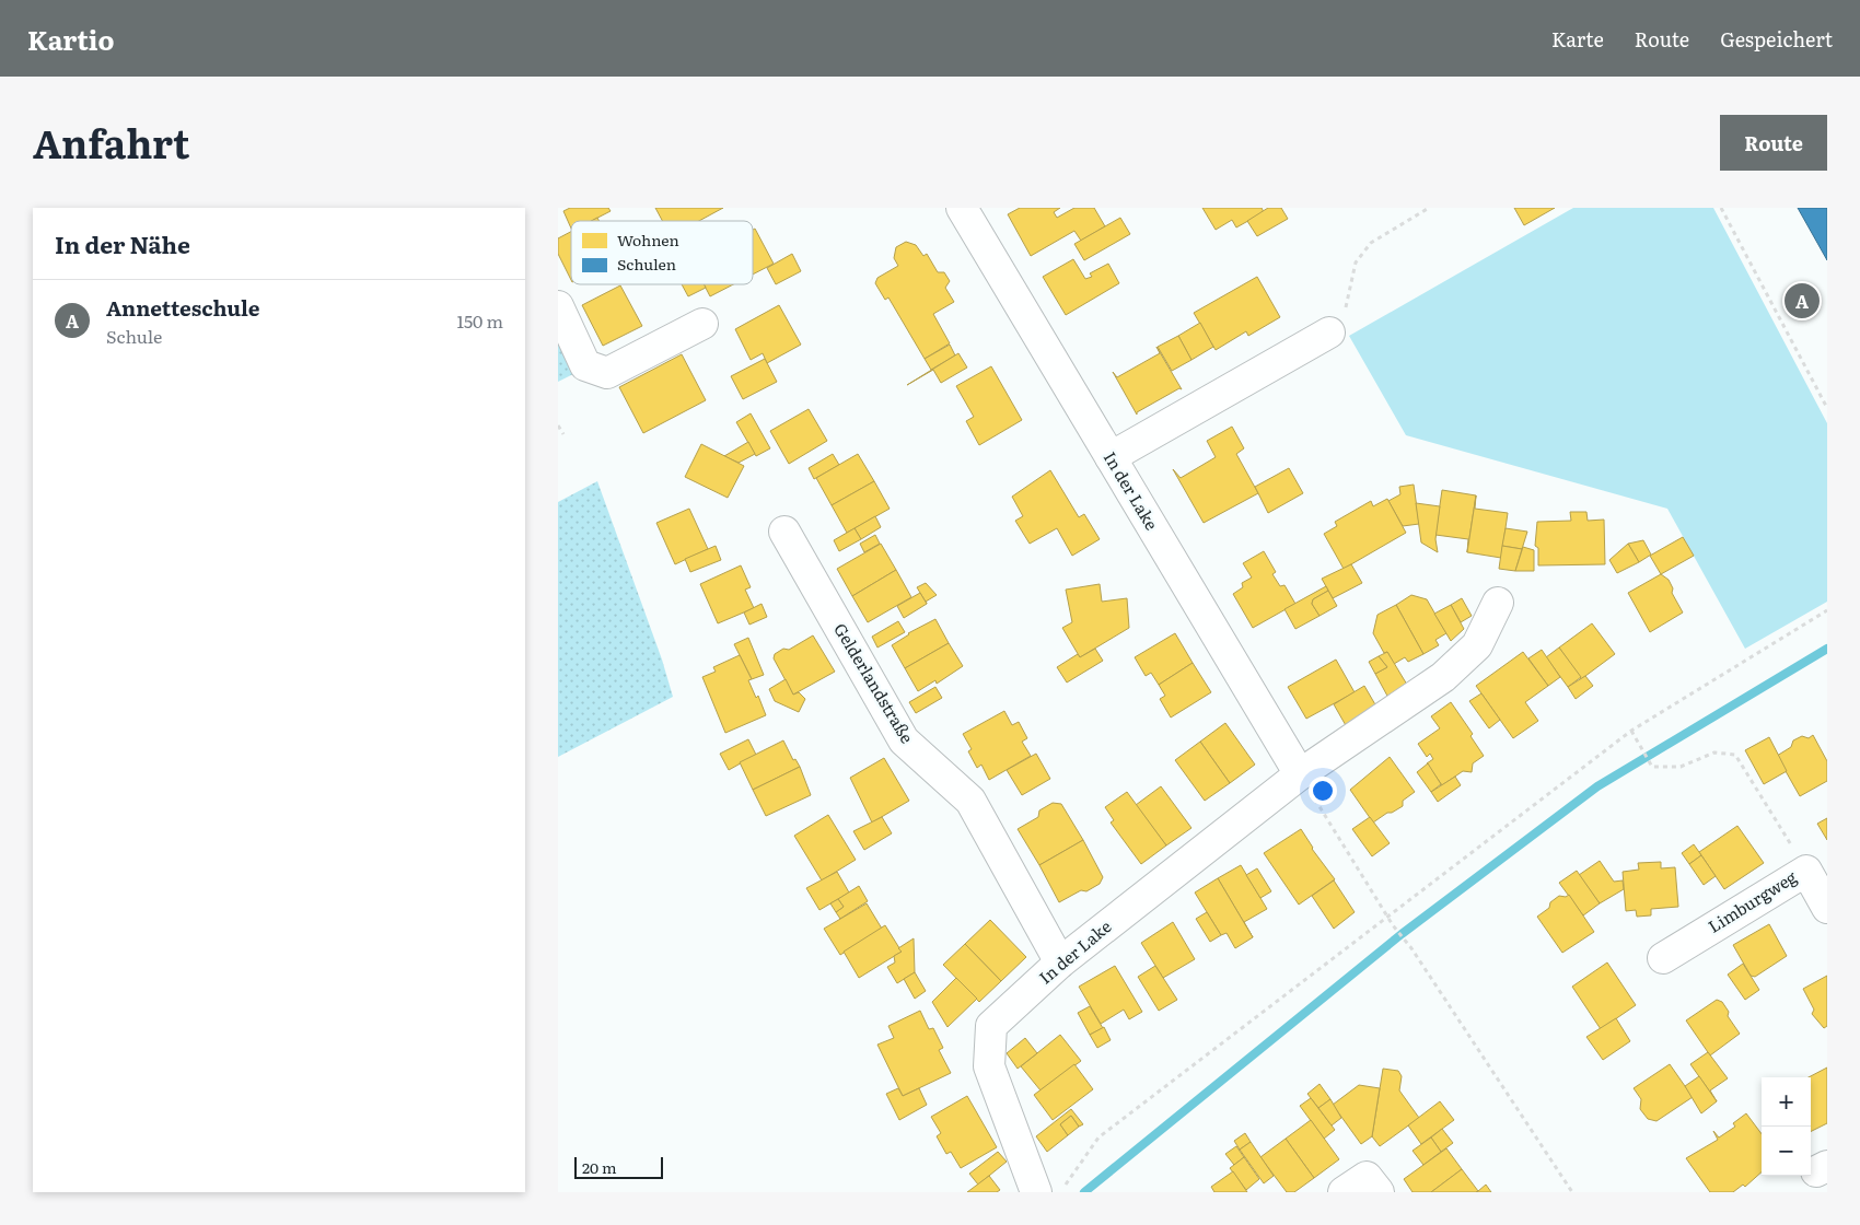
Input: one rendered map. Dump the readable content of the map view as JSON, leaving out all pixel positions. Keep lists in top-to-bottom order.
{
  "streets": {
    "street": ["In der Lake", "Gelderlandstraße", "Limburgweg"]
  },
  "crossings": [
    ["In der Lake", "Gelderlandstraße"]
  ],
  "legend": ["Wohnen", "Schulen"],
  "scale_bar": "20 m",
  "page": {
    "header": "Kartio",
    "nav": ["Karte", "Route", "Gespeichert"],
    "title": "Anfahrt",
    "buttons": "Route",
    "heading": "In der Nähe",
    "list": [
      {
        "mark": "A",
        "name": "Annetteschule",
        "note": "Schule",
        "value": "150 m"
      }
    ],
    "pins": "A",
    "map_buttons": ["+", "−"],
    "scale": "20 m"
  }
}
